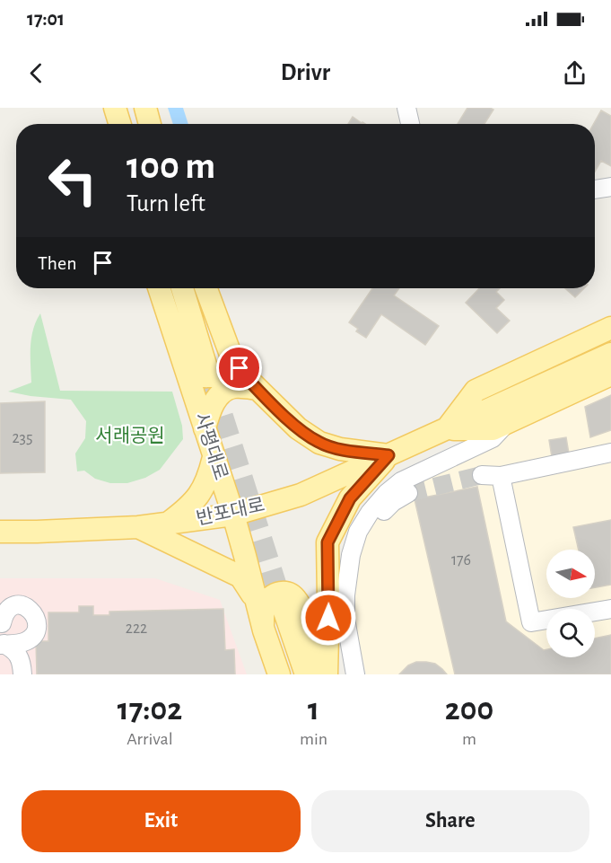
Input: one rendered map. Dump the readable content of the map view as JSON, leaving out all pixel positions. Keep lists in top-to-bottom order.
{
  "streets": {
    "main road": ["사평대로", "반포대로"]
  },
  "crossings": [
    ["사평대로", "반포대로"]
  ],
  "parks": ["서래공원"],
  "house_numbers": ["235", "176", "222"],
  "north": "right",
  "page": {
    "status": "17:01",
    "header": "Drivr",
    "turn": ["100 m", "Turn left"],
    "then": "Then",
    "eta": [
      "17:02",
      "Arrival",
      "1",
      "min",
      "200",
      "m"
    ],
    "buttons": ["Exit", "Share"]
  }
}
